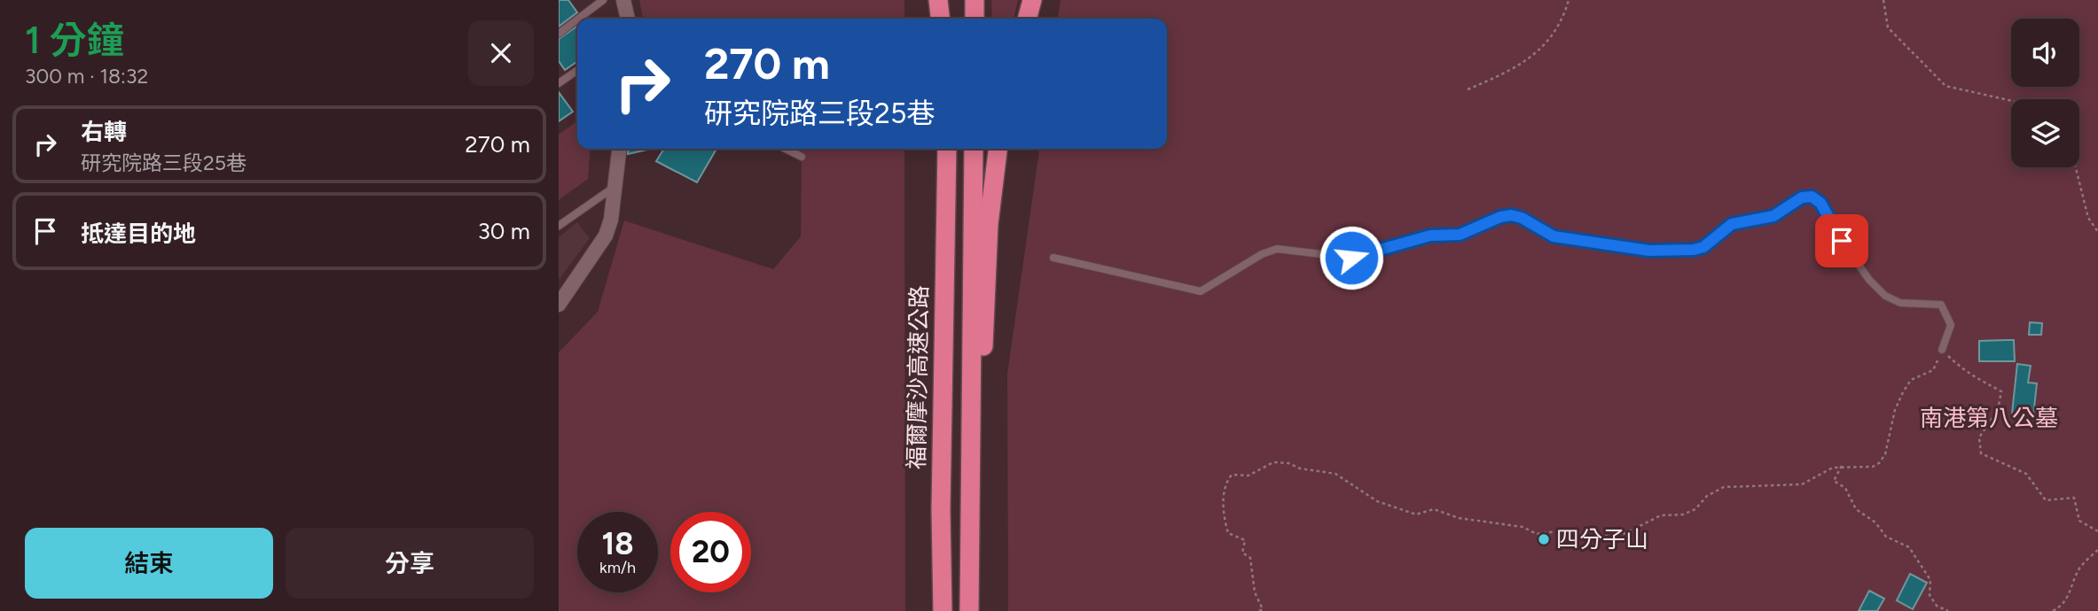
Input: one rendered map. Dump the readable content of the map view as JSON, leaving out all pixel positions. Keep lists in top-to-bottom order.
{
  "streets": {
    "highway": ["福爾摩沙高速公路"]
  },
  "parks": ["南港第八公墓"],
  "places": ["四分子山"],
  "page": {
    "heading": ["1 分鐘", "300 m · 18:32"],
    "turn": ["270 m", "研究院路三段25巷"],
    "list": [
      {
        "name": "右轉",
        "note": "研究院路三段25巷",
        "value": "270 m"
      },
      {
        "name": "抵達目的地",
        "value": "30 m"
      }
    ],
    "speed": "18 km/h",
    "limit": "20",
    "buttons": ["結束", "分享"]
  }
}
